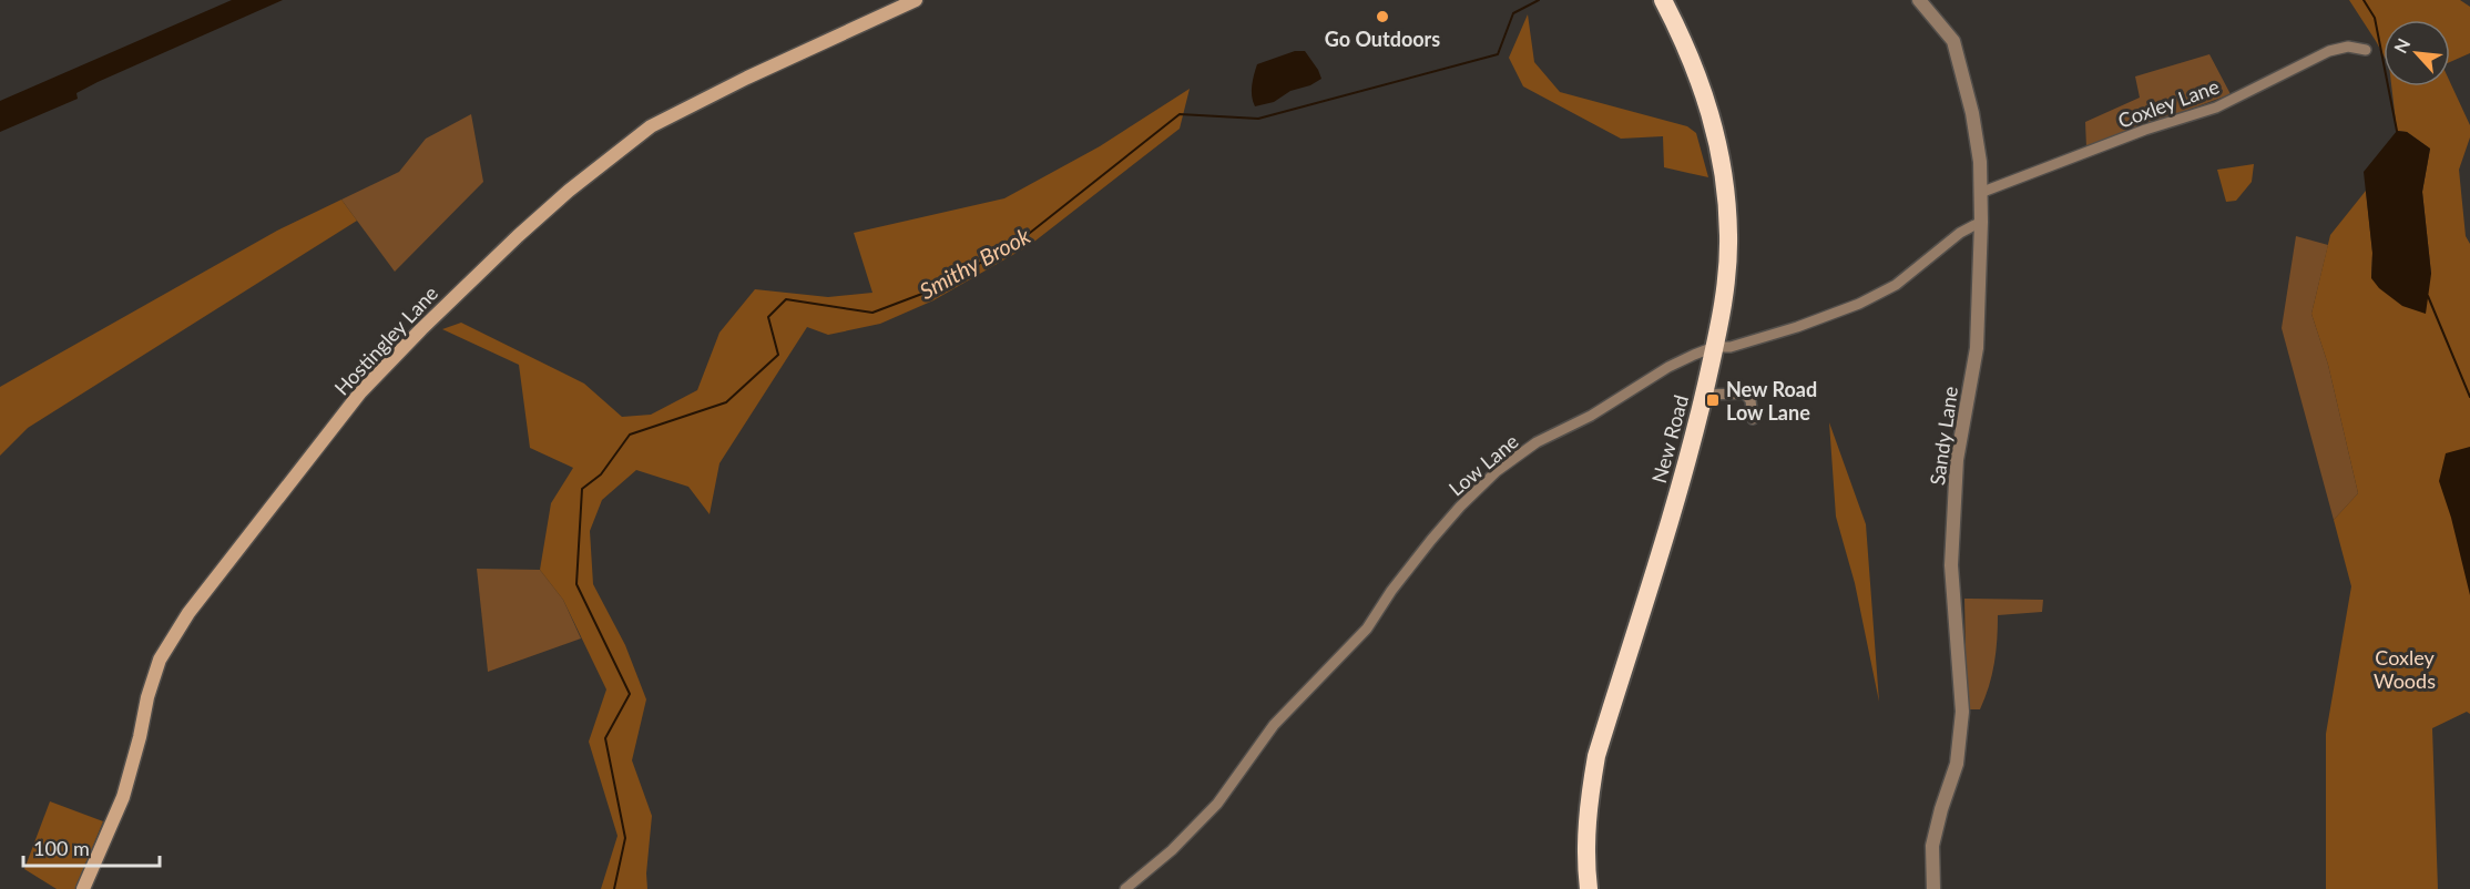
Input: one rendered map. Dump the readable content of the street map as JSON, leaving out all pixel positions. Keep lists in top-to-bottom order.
{
  "streets": {
    "highway": ["New Road"],
    "main road": ["Hostingley Lane"],
    "street": ["Coxley Lane", "Sandy Lane", "Low Lane"]
  },
  "crossings": [
    ["Coxley Lane", "Sandy Lane"],
    ["Sandy Lane", "Low Lane"],
    ["New Road", "Low Lane"]
  ],
  "water": ["Smithy Brook"],
  "parks": ["Coxley Woods"],
  "places": {
    "other": ["Go Outdoors"],
    "transit": ["New Road Low Lane"]
  },
  "scale_bar": "100 m",
  "north": "top left"
}
